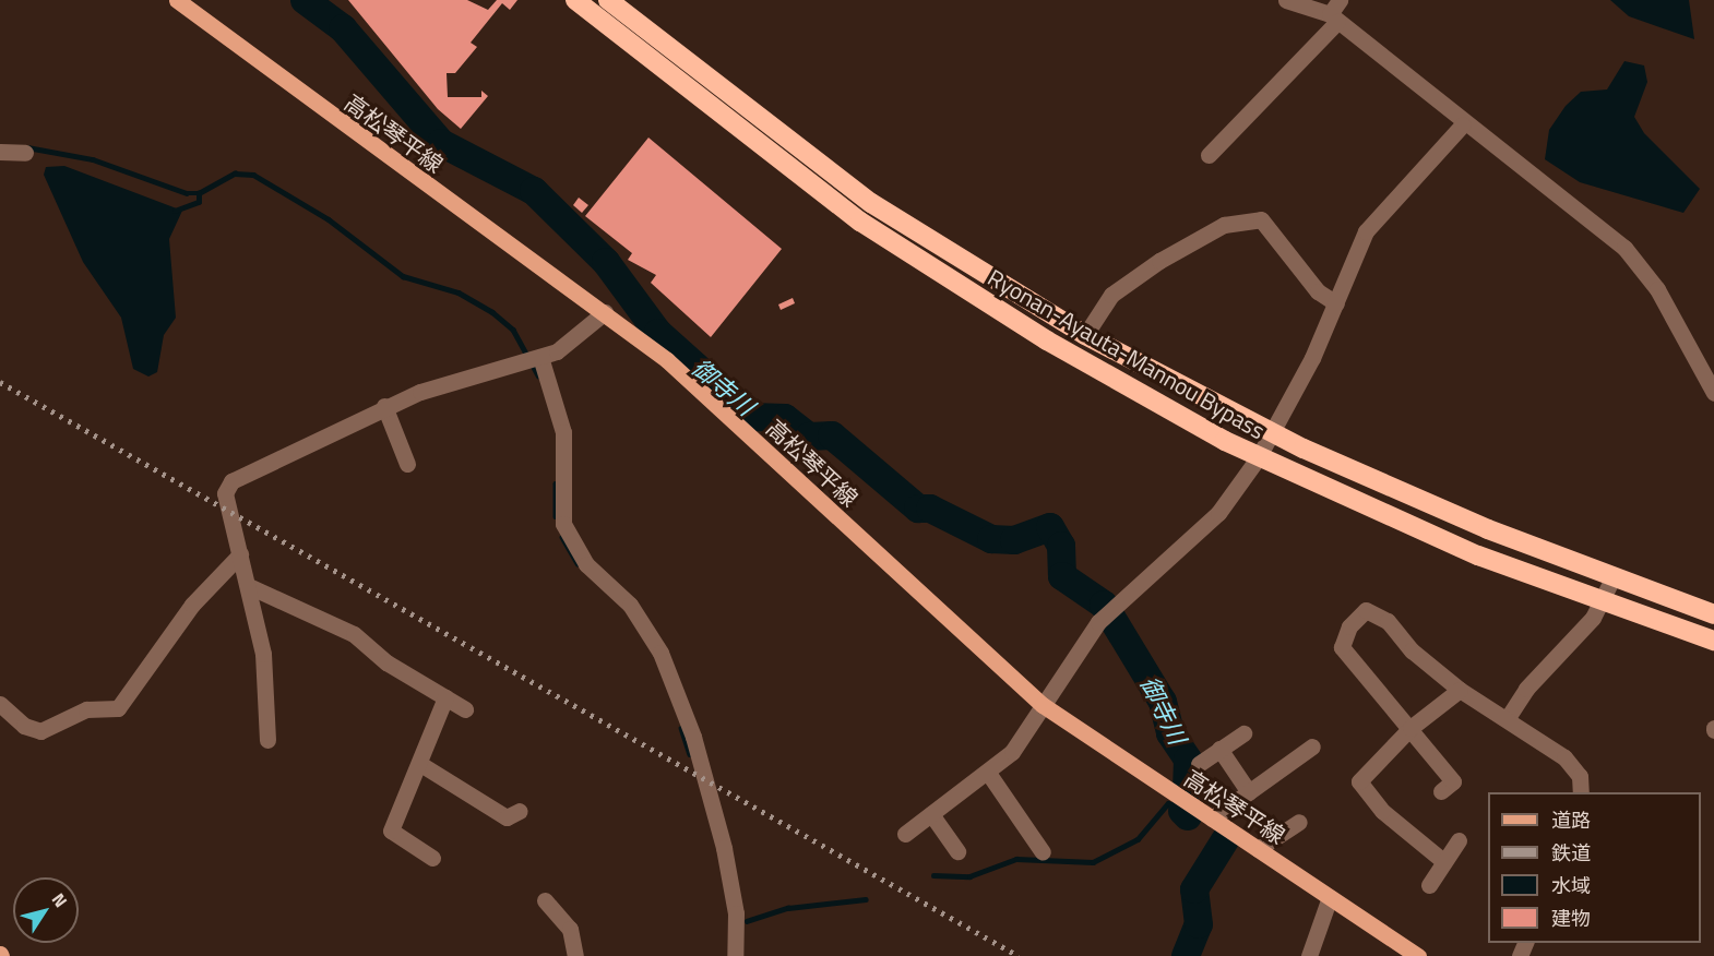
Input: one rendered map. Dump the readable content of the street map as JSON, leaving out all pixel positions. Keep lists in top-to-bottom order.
{
  "streets": {
    "highway": ["Ryonan-Ayauta-Mannou Bypass"],
    "main road": ["高松琴平線"]
  },
  "water": ["御寺川"],
  "legend": [
    "道路",
    "鉄道",
    "水域",
    "建物"
  ],
  "north": "top right"
}
